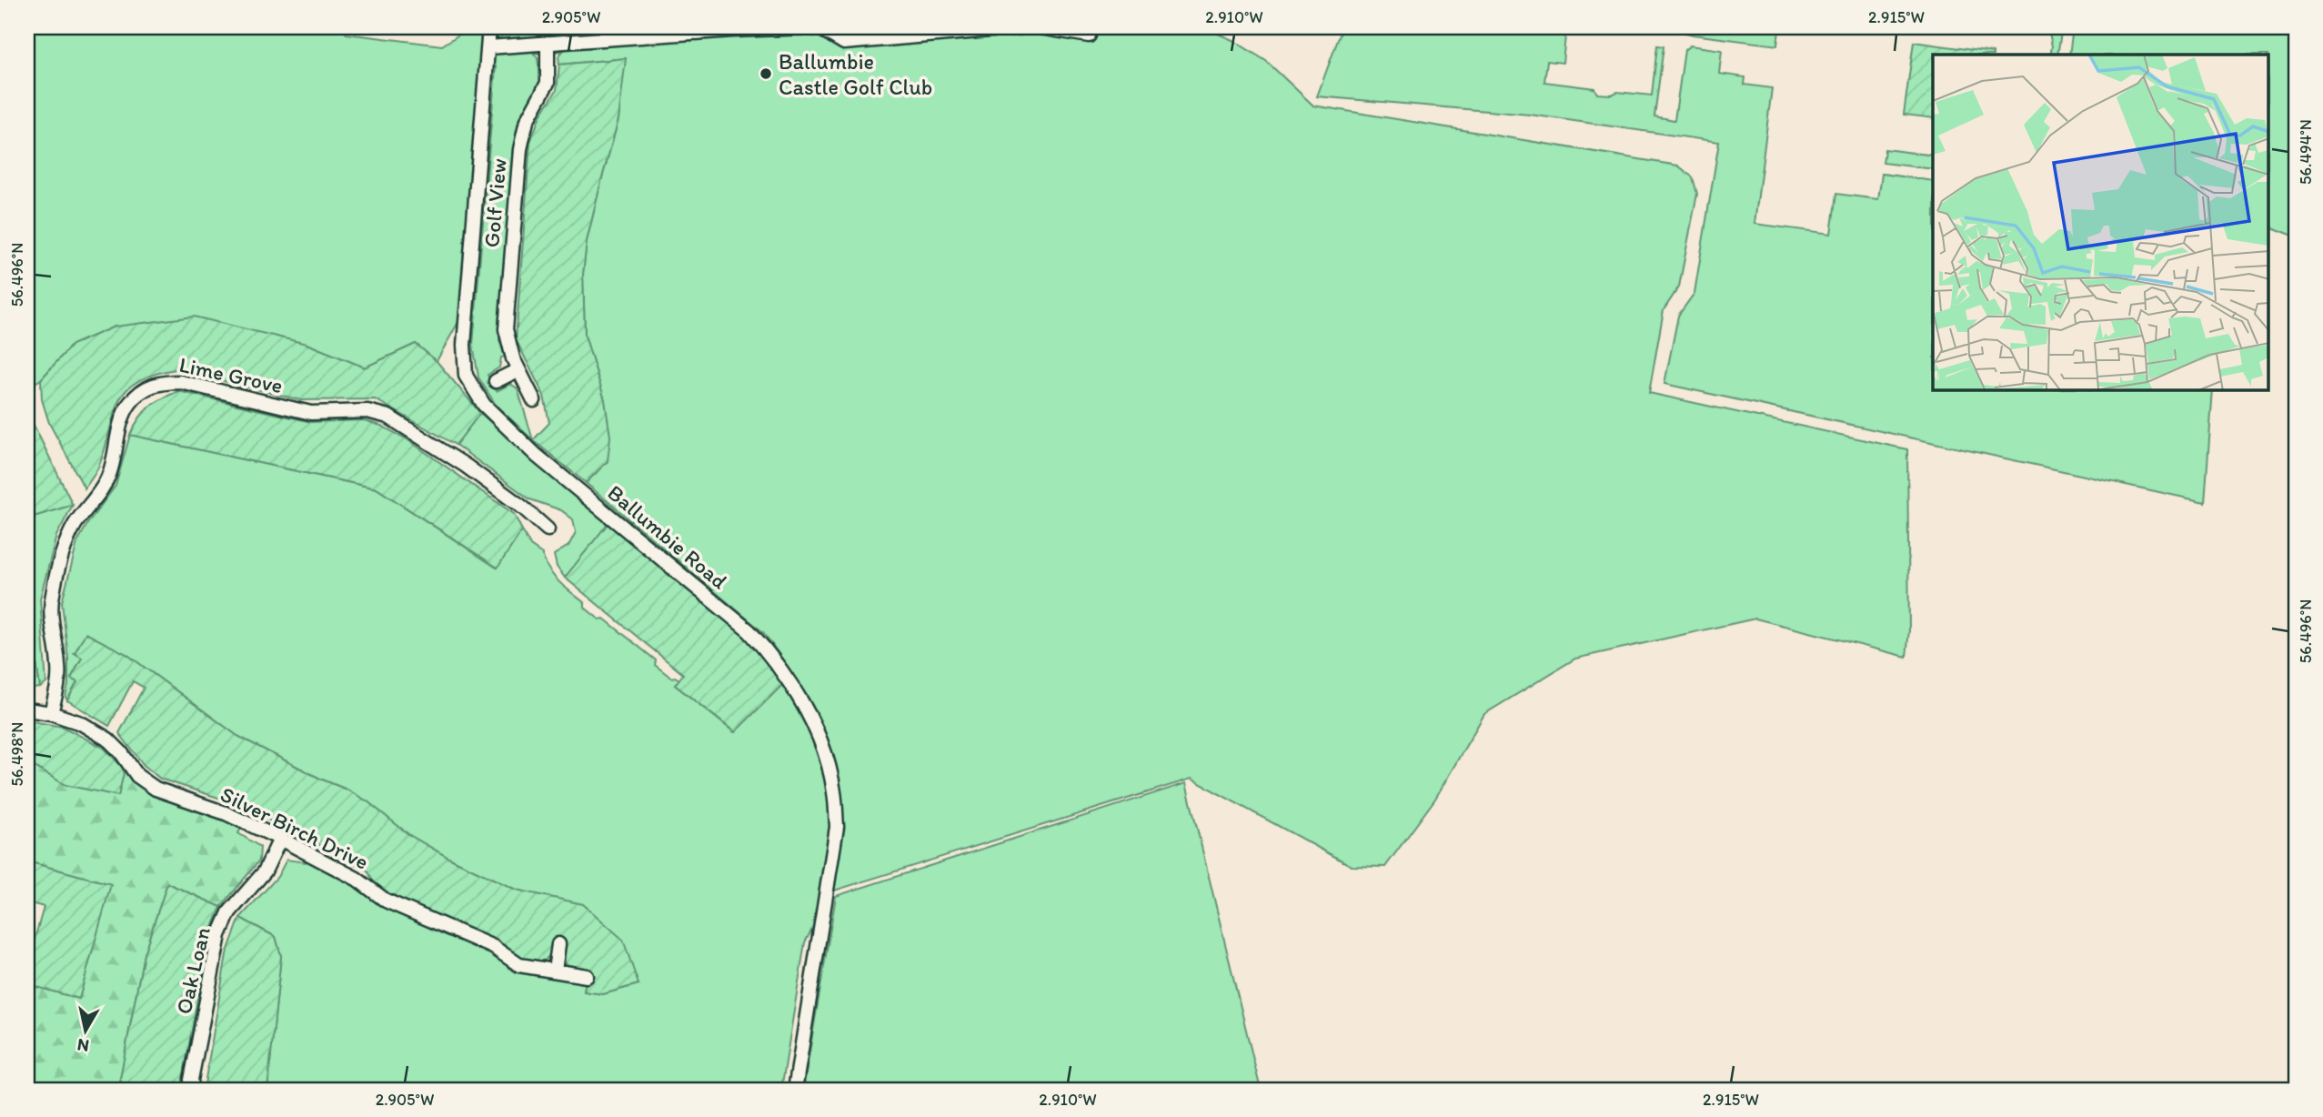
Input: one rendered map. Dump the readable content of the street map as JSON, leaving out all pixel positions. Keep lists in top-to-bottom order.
{
  "streets": {
    "street": [
      "Golf View",
      "Lime Grove",
      "Ballumbie Road",
      "Silver Birch Drive",
      "Oak Loan"
    ]
  },
  "crossings": [
    ["Lime Grove", "Silver Birch Drive"],
    ["Silver Birch Drive", "Oak Loan"]
  ],
  "places": ["Ballumbie Castle Golf Club"],
  "north": "bottom",
  "coordinates": [
    "2.905°W",
    "2.910°W",
    "2.915°W",
    "56.494°N",
    "56.496°N",
    "56.498°N"
  ]
}
